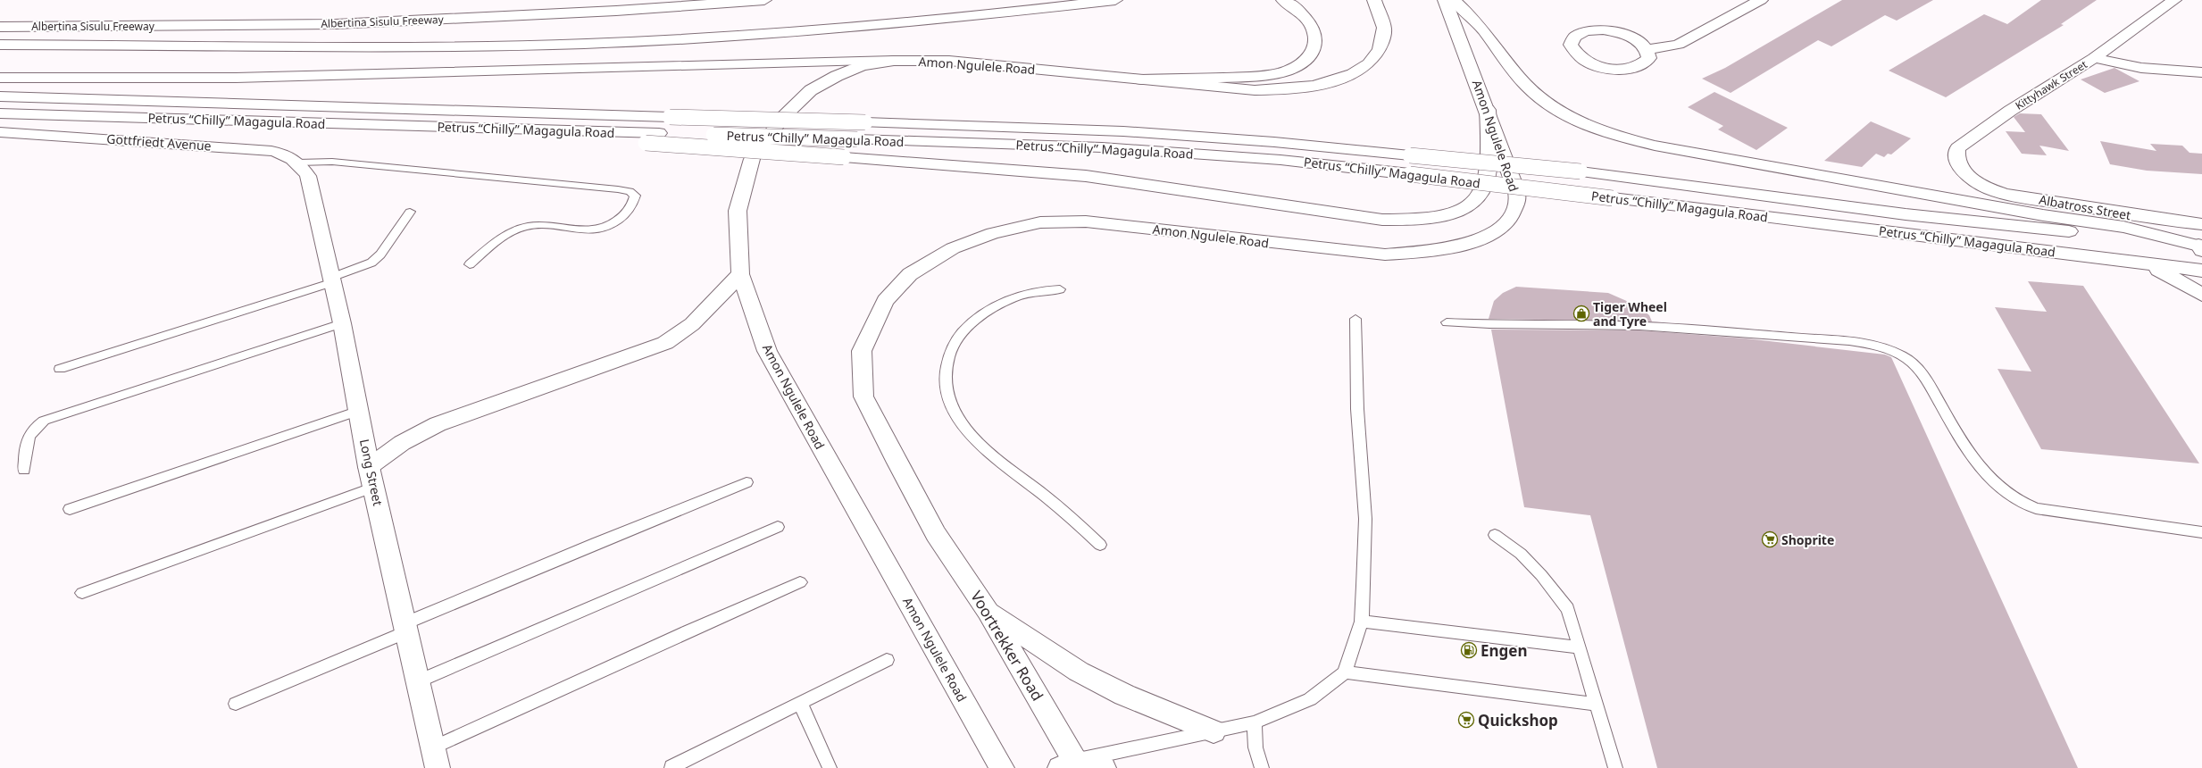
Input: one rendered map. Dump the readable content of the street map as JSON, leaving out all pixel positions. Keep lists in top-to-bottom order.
{
  "streets": {
    "main road": [
      "Albertina Sisulu Freeway",
      "Amon Ngulele Road",
      "Kittyhawk Street",
      "Petrus “Chilly” Magagula Road",
      "Gottfriedt Avenue",
      "Albatross Street",
      "Long Street",
      "Voortrekker Road"
    ]
  },
  "crossings": [
    ["Amon Ngulele Road", "Voortrekker Road"],
    ["Kittyhawk Street", "Albatross Street"],
    ["Gottfriedt Avenue", "Long Street"]
  ],
  "places": {
    "shop": ["Tiger Wheel and Tyre"],
    "supermarket": ["Shoprite", "Quickshop"],
    "fuel station": ["Engen"]
  }
}
